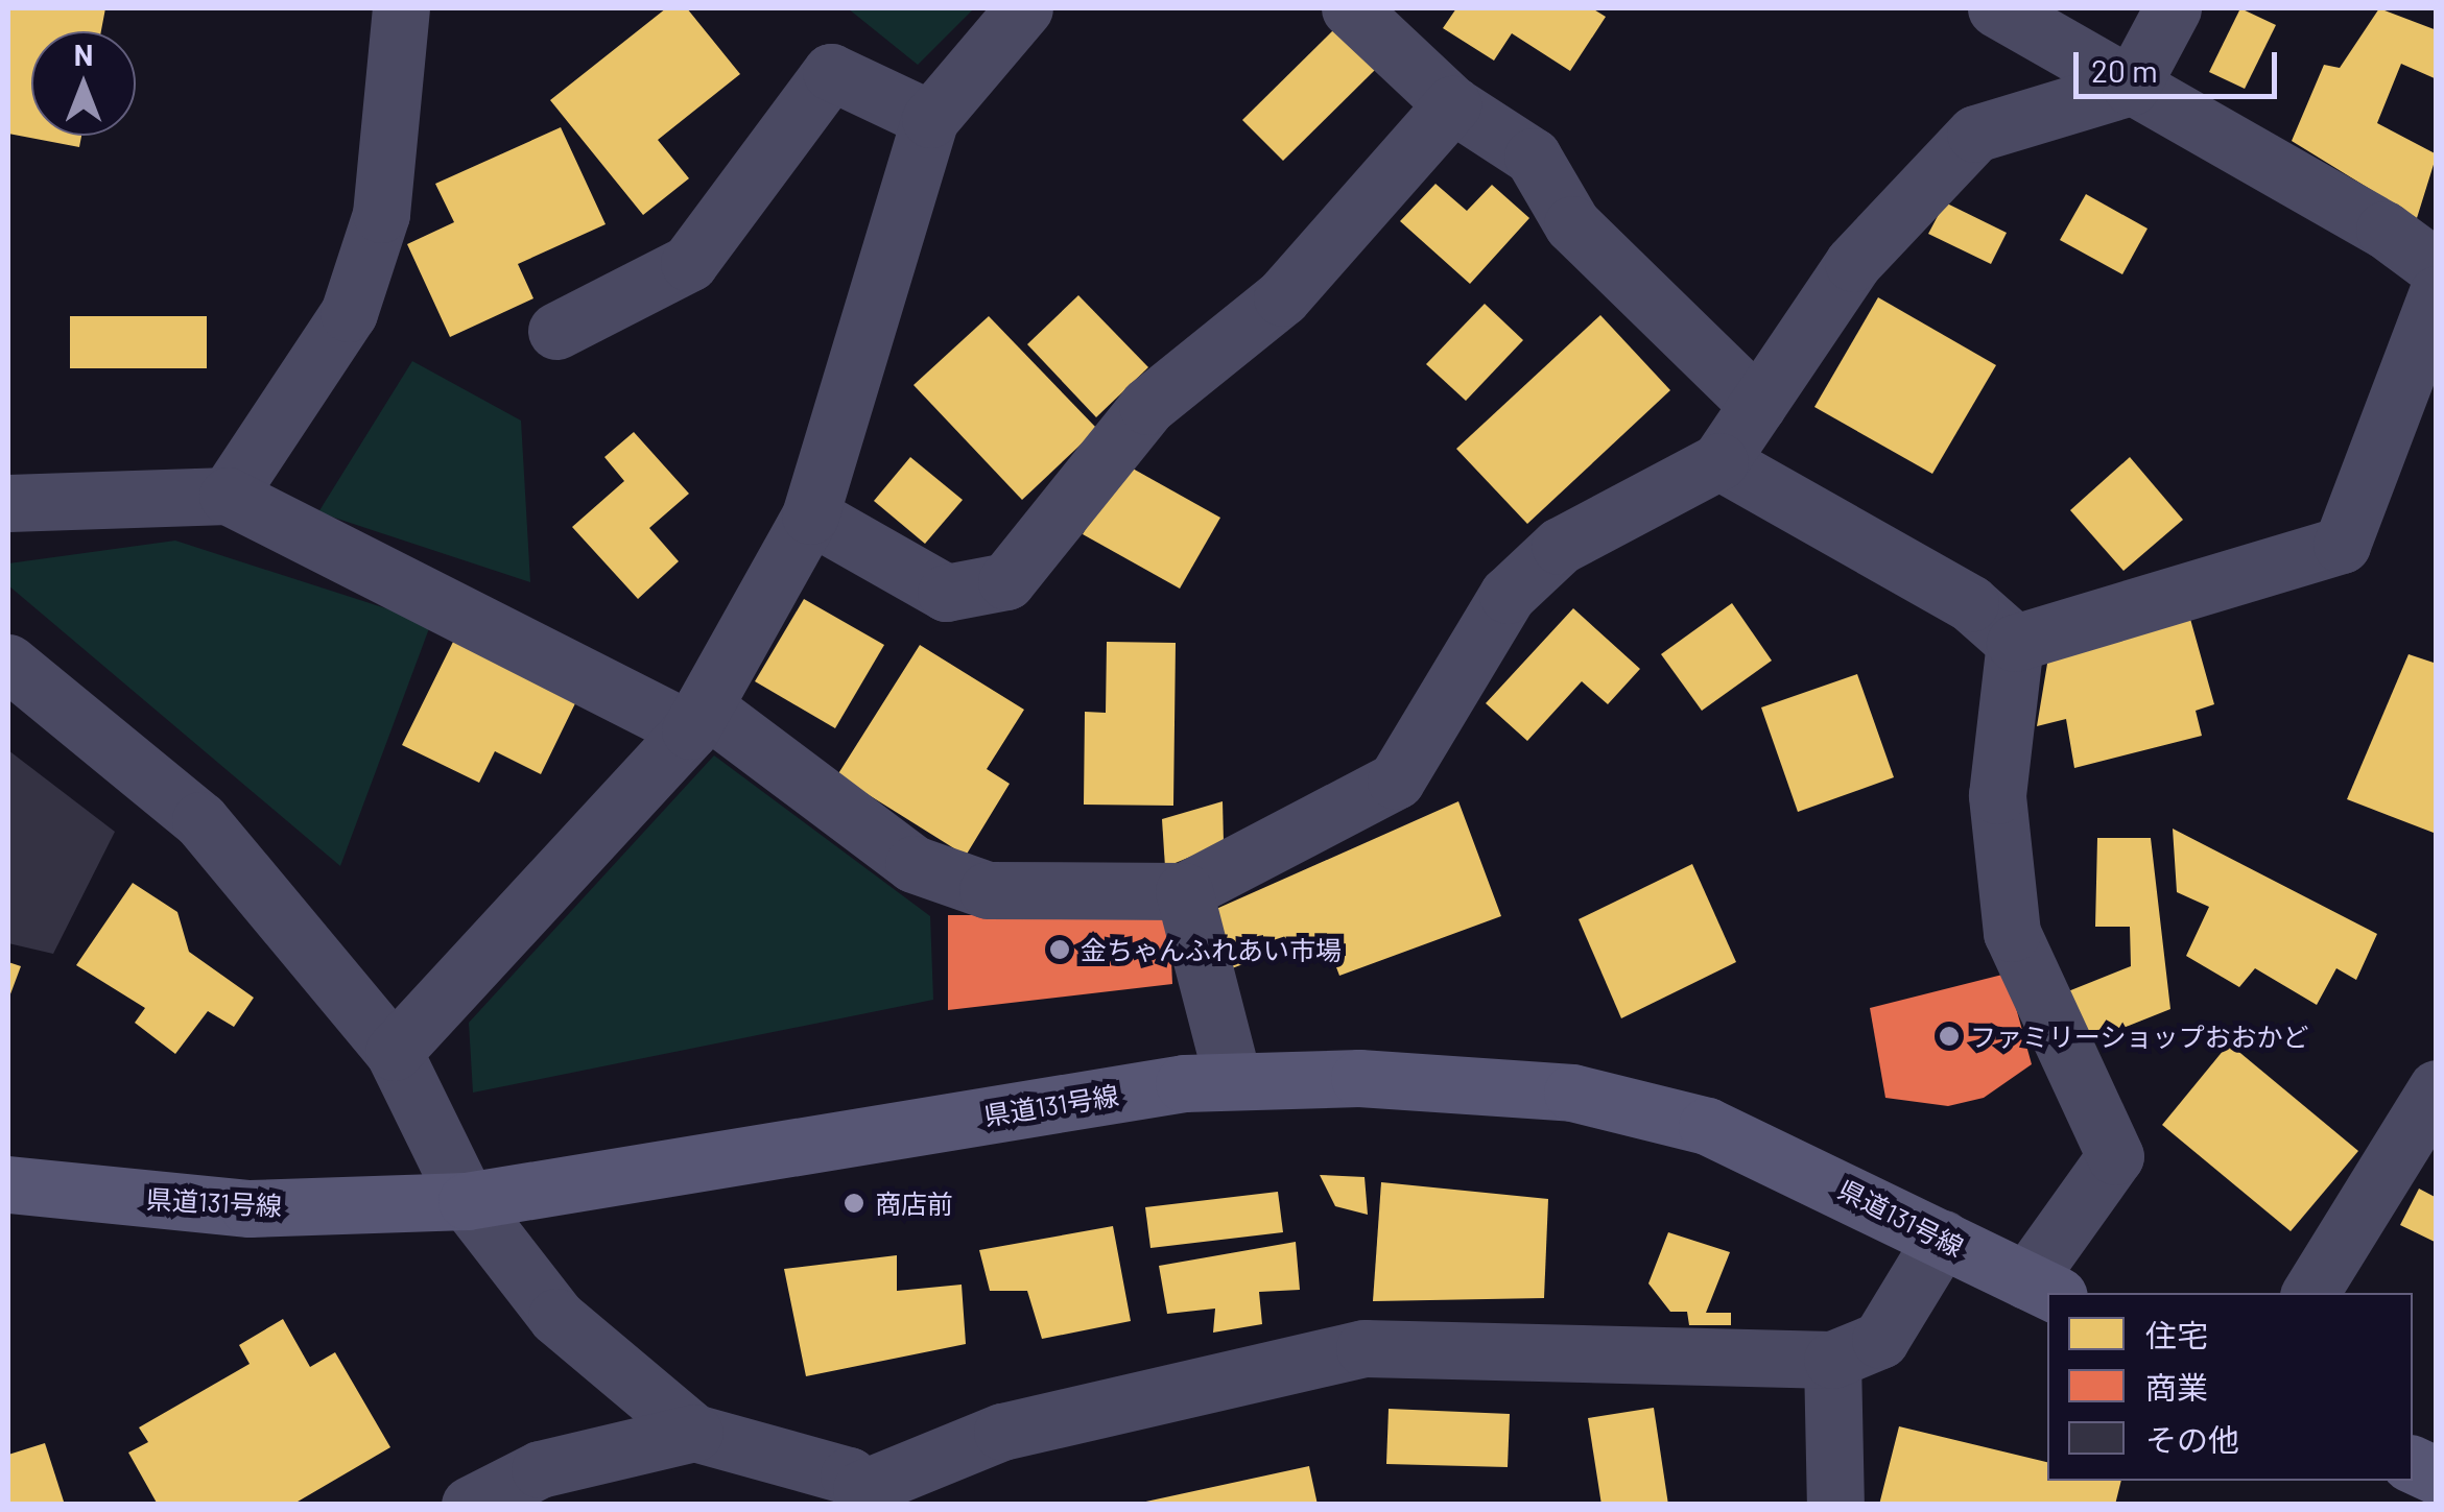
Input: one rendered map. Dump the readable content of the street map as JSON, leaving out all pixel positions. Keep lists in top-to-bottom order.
{
  "streets": {
    "main road": ["県道131号線"]
  },
  "places": ["金ちゃんふれあい市場", "ファミリーショップおおかど", "商店前"],
  "legend": ["住宅", "商業", "その他"],
  "scale_bar": "20 m",
  "north": "top"
}
